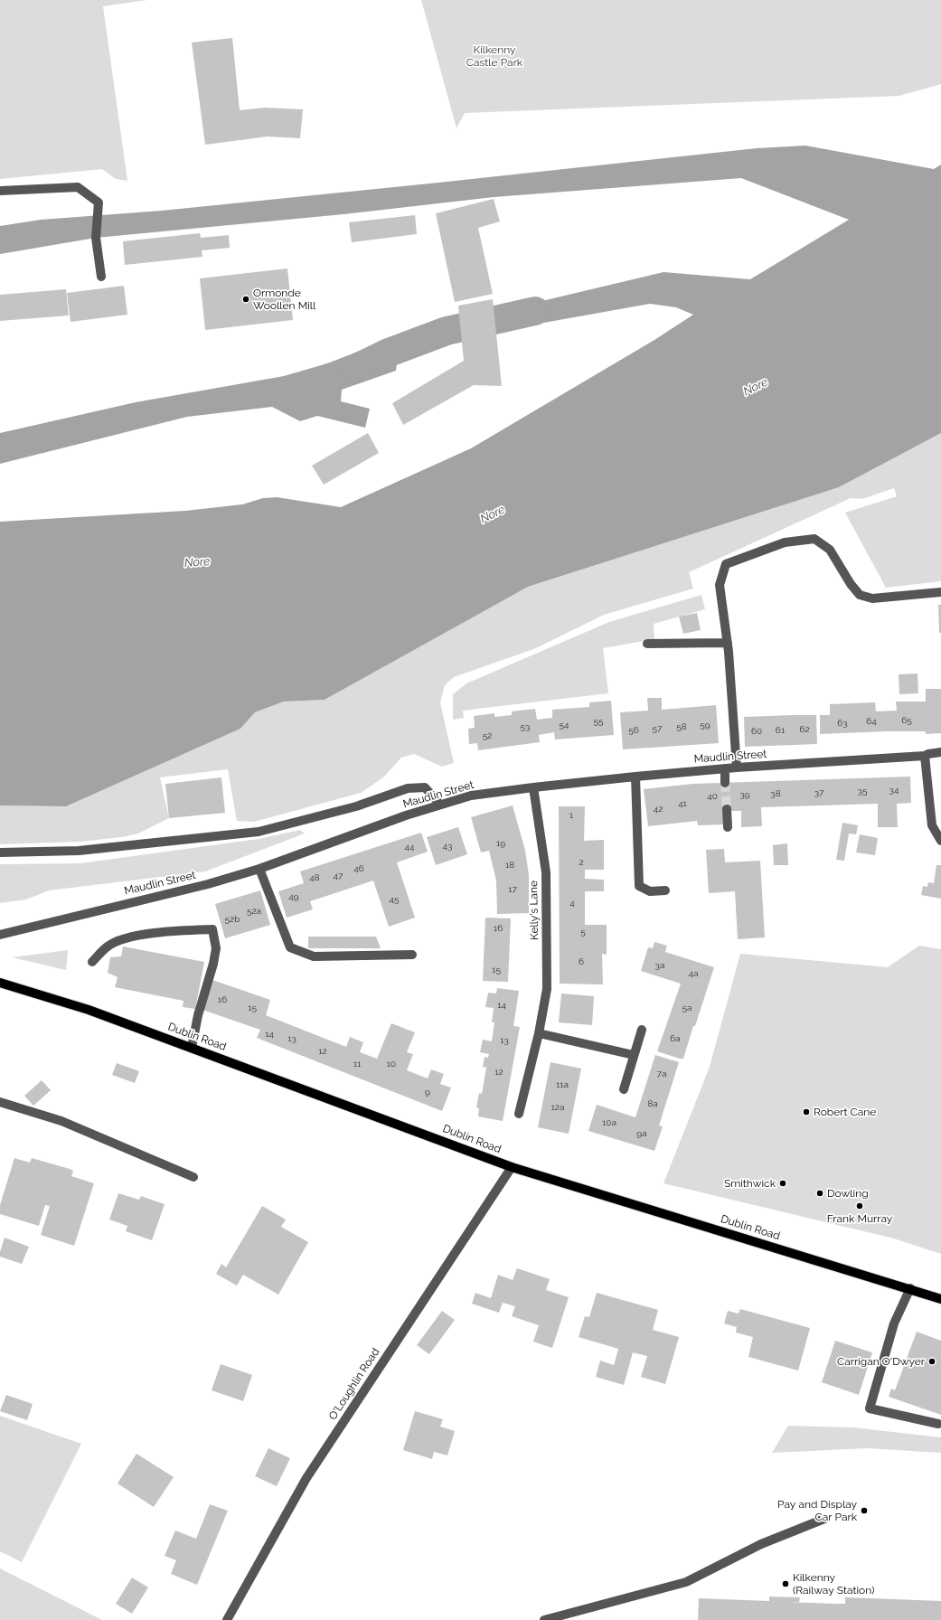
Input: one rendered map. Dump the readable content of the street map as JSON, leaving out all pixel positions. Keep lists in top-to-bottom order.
{
  "streets": {
    "main road": ["Dublin Road"],
    "street": ["Maudlin Street", "Kelly's Lane", "O'Loughlin Road"]
  },
  "crossings": [
    ["Maudlin Street", "Kelly's Lane"],
    ["Dublin Road", "O'Loughlin Road"]
  ],
  "water": ["Nore"],
  "parks": ["Kilkenny Castle Park"],
  "places": [
    "Ormonde Woollen Mill",
    "Robert Cane",
    "Smithwick",
    "Dowling",
    "Frank Murray",
    "Carrigan O'Dwyer",
    "Pay and Display Car Park",
    "Kilkenny (Railway Station)"
  ],
  "house_numbers": [
    "65",
    "55",
    "64",
    "63",
    "54",
    "59",
    "53",
    "58",
    "57",
    "62",
    "56",
    "61",
    "60",
    "52",
    "34",
    "35",
    "37",
    "38",
    "39",
    "40",
    "41",
    "42",
    "1",
    "19",
    "43",
    "44",
    "2",
    "18",
    "46",
    "47",
    "48",
    "17",
    "49",
    "45",
    "4",
    "52a",
    "52b",
    "16",
    "5",
    "6",
    "3a",
    "15",
    "4a",
    "16",
    "14",
    "15",
    "5a",
    "14",
    "13",
    "6a",
    "13",
    "12",
    "11",
    "10",
    "12",
    "7a",
    "11a",
    "9",
    "8a",
    "12a",
    "10a",
    "9a"
  ]
}
